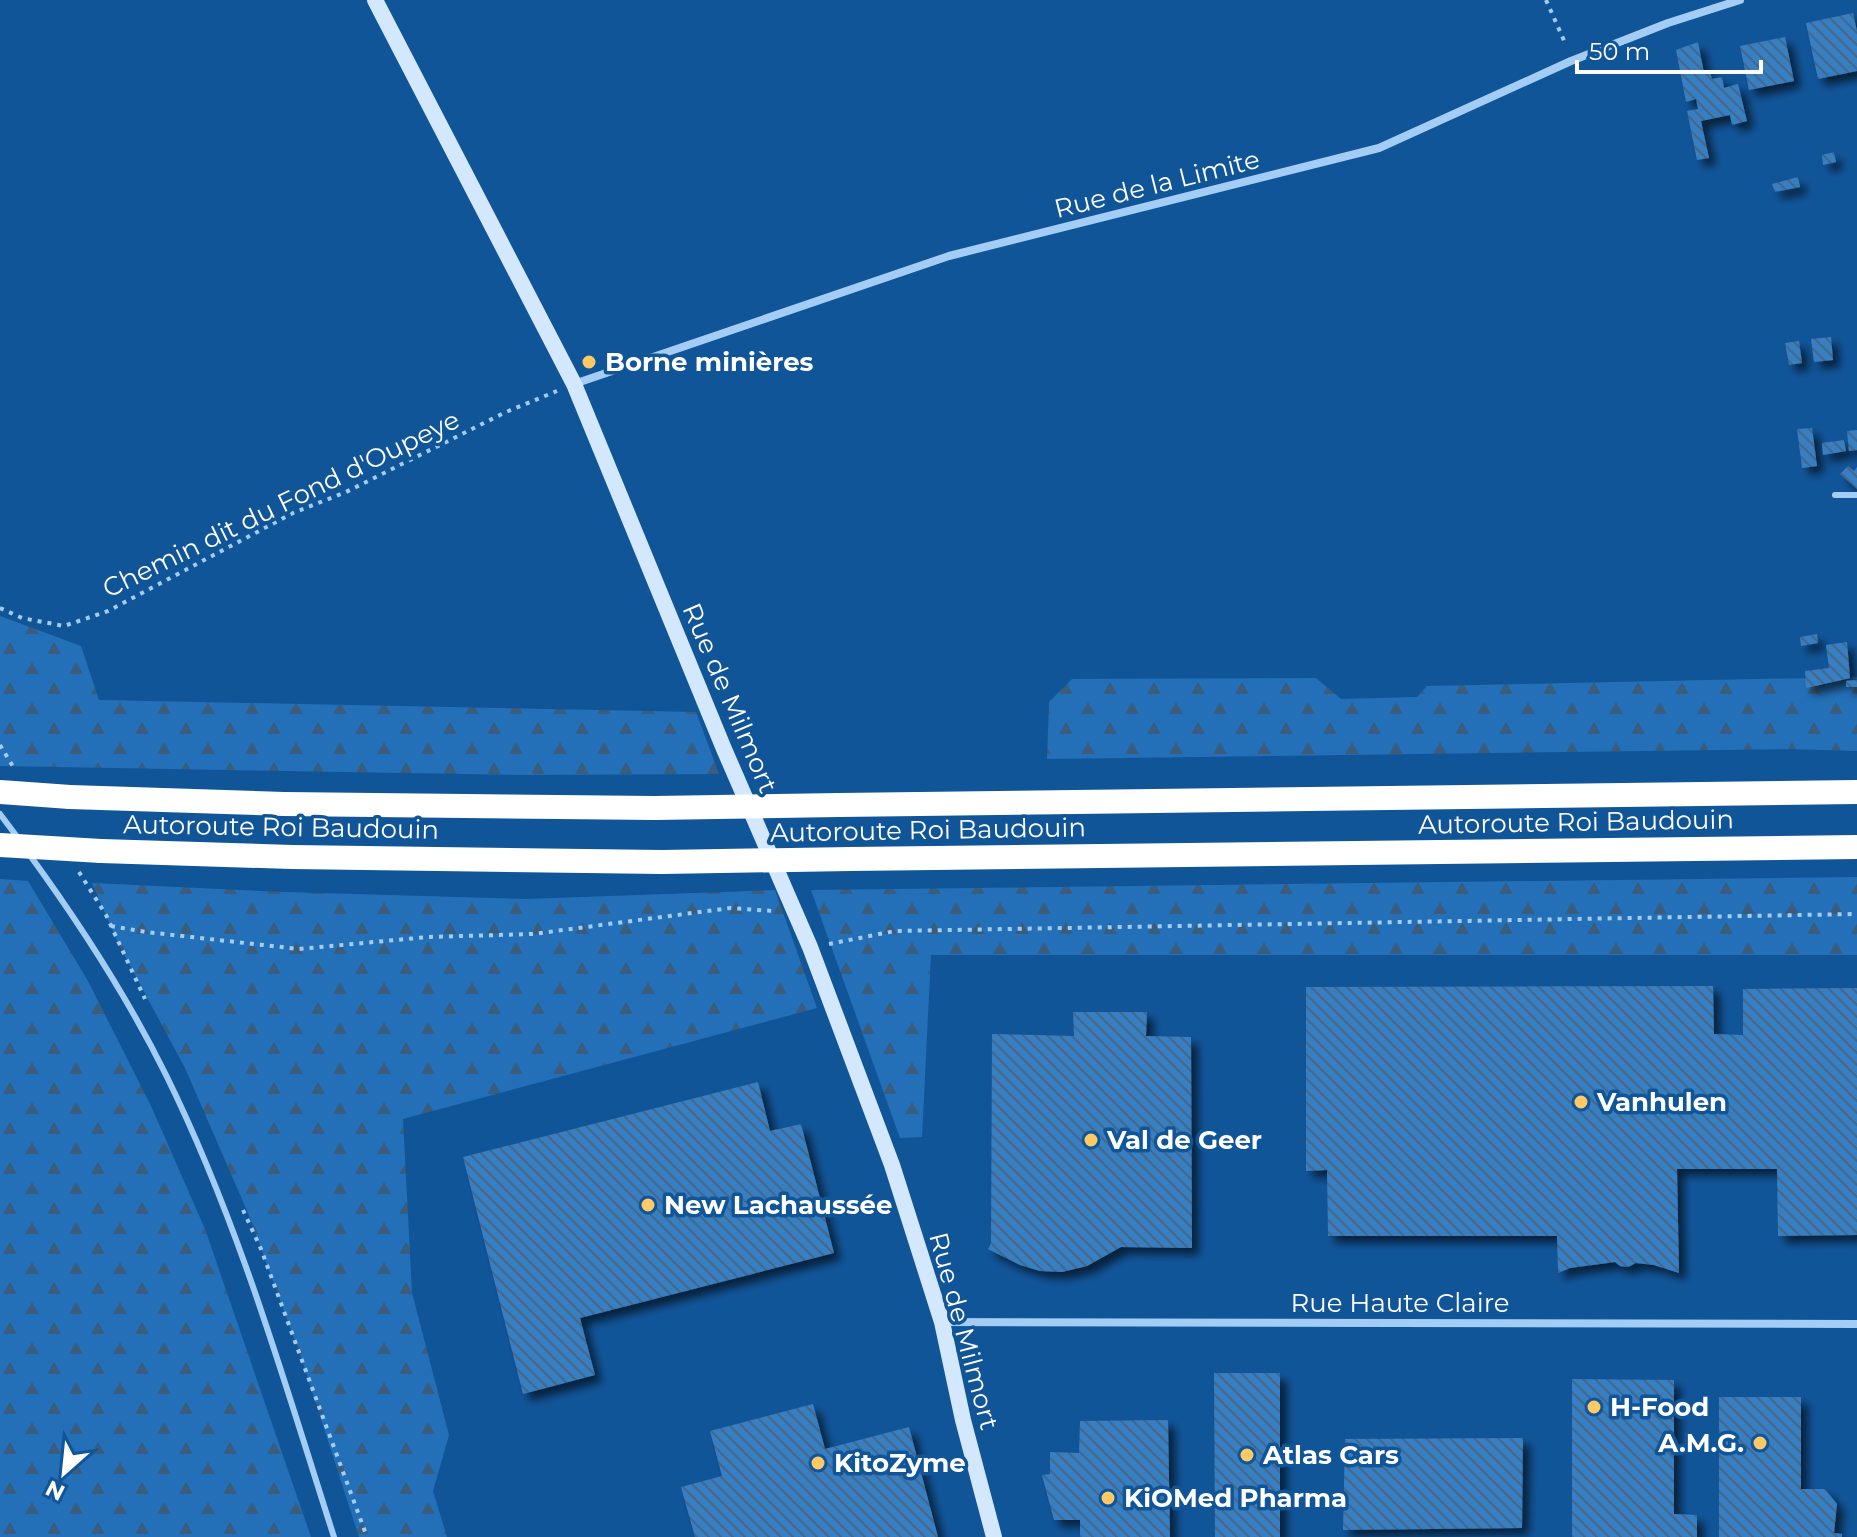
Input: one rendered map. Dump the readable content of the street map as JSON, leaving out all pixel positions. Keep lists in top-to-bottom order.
{
  "streets": {
    "highway": ["Autoroute Roi Baudouin"],
    "street": ["Rue de la Limite", "Rue de Milmort", "Rue Haute Claire"],
    "path": ["Chemin dit du Fond d'Oupeye"]
  },
  "crossings": [
    ["Rue de la Limite", "Chemin dit du Fond d'Oupeye"],
    ["Rue de la Limite", "Rue de Milmort"],
    ["Chemin dit du Fond d'Oupeye", "Rue de Milmort"],
    ["Rue de Milmort", "Rue Haute Claire"]
  ],
  "places": [
    "Borne minières",
    "Vanhulen",
    "Val de Geer",
    "New Lachaussée",
    "H-Food",
    "A.M.G.",
    "Atlas Cars",
    "KitoZyme",
    "KiOMed Pharma"
  ],
  "scale_bar": "50 m",
  "north": "bottom left"
}
